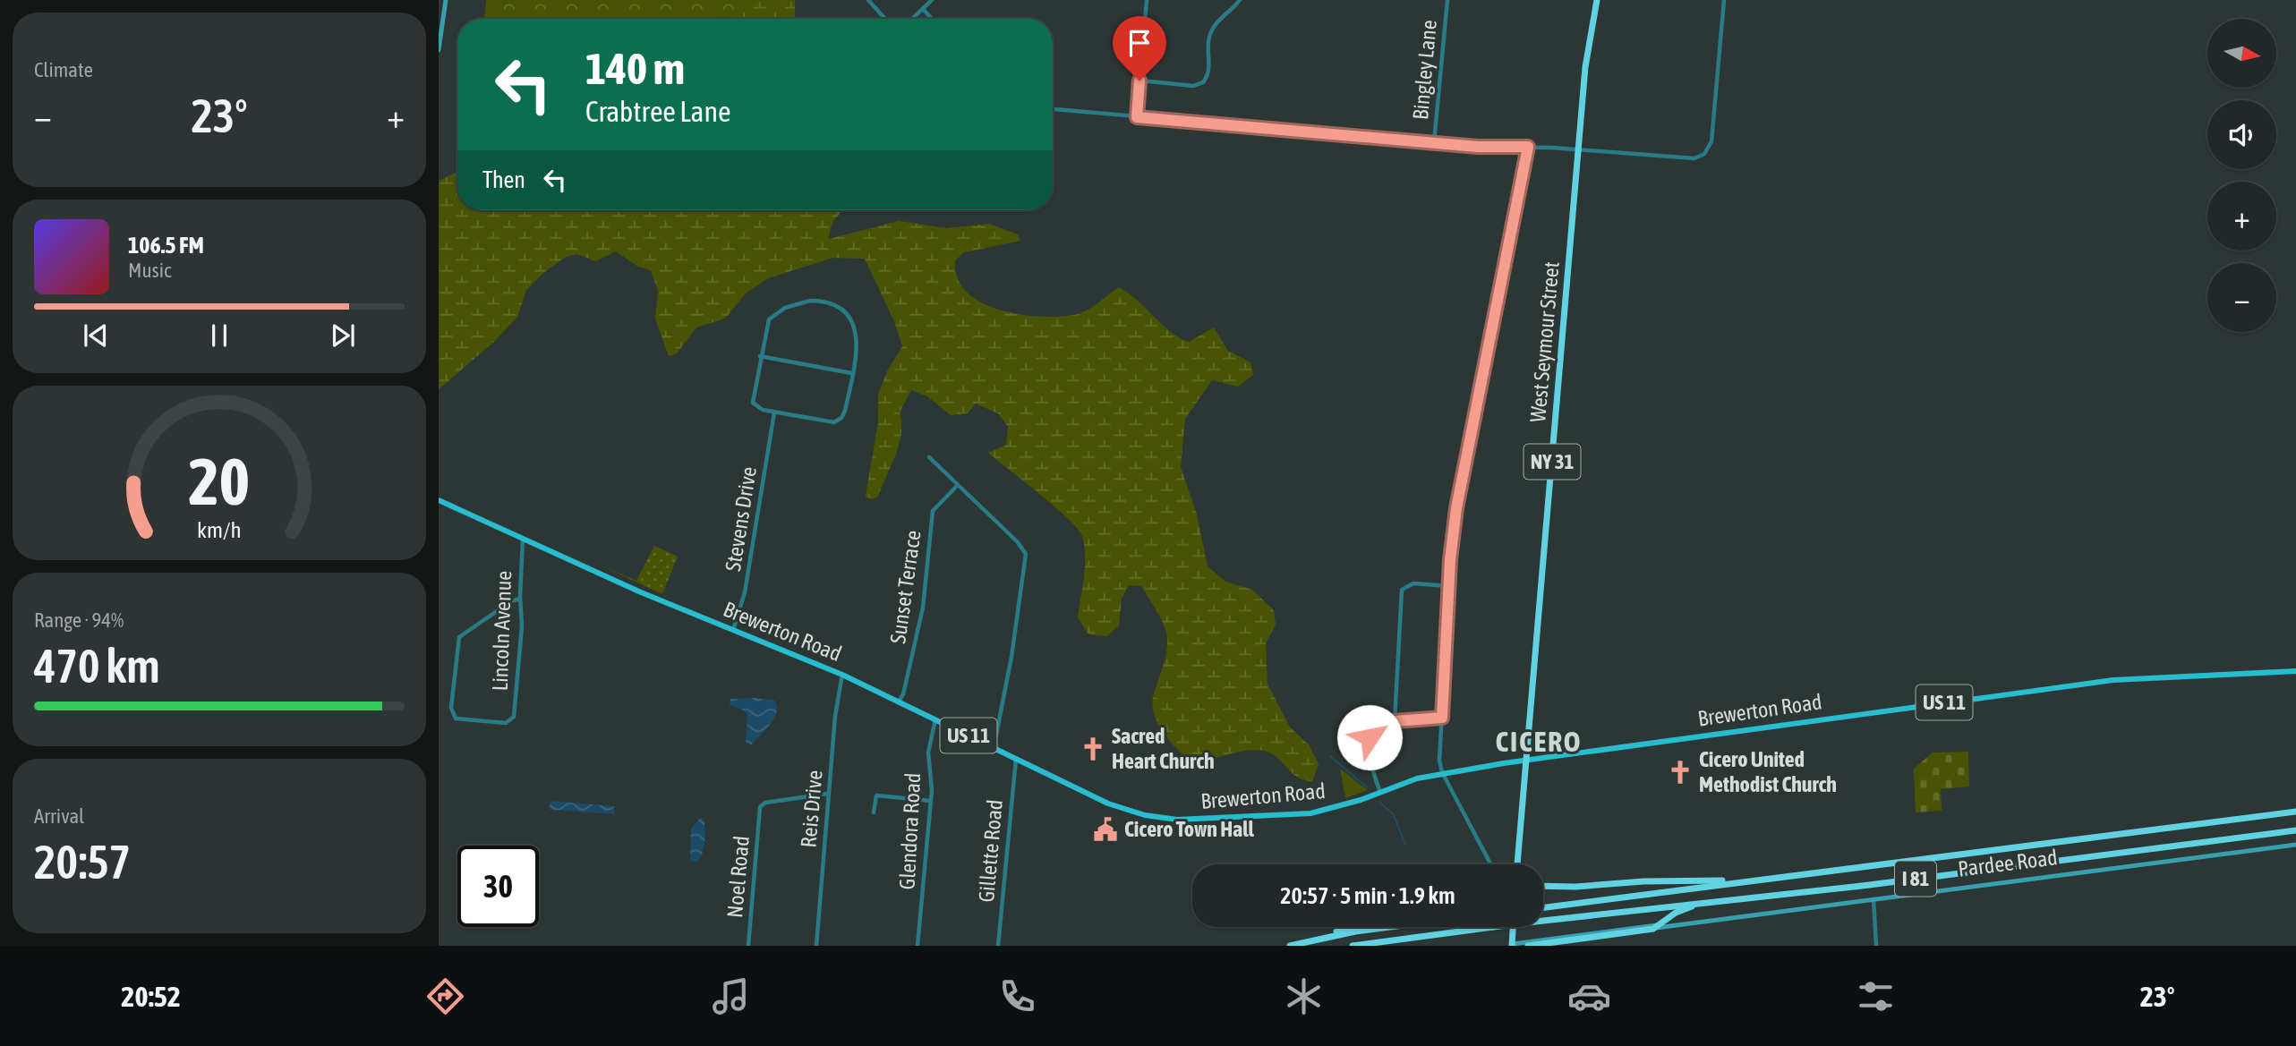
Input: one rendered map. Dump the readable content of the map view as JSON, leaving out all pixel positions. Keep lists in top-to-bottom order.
{
  "streets": {
    "highway": [
      "West Seymour Street",
      "NY 31",
      "Pardee Road",
      "I 81"
    ],
    "main road": ["Brewerton Road", "US 11"],
    "street": [
      "Bingley Lane",
      "Stevens Drive",
      "Sunset Terrace",
      "Lincoln Avenue",
      "Reis Drive",
      "Glendora Road",
      "Gillette Road",
      "Noel Road"
    ]
  },
  "crossings": [
    ["West Seymour Street", "NY 31"],
    ["West Seymour Street", "Brewerton Road"],
    ["NY 31", "Brewerton Road"],
    ["Stevens Drive", "Brewerton Road"],
    ["Sunset Terrace", "Brewerton Road"],
    ["Lincoln Avenue", "Brewerton Road"],
    ["Brewerton Road", "Reis Drive"],
    ["Brewerton Road", "Glendora Road"],
    ["Brewerton Road", "Gillette Road"],
    ["Reis Drive", "Noel Road"]
  ],
  "districts": ["CICERO"],
  "places": {
    "church": ["Sacred Heart Church", "Cicero United Methodist Church"],
    "public building": ["Cicero Town Hall"]
  },
  "north": "right",
  "page": {
    "tile": [
      "Climate",
      ["Range · 94%", "470 km"],
      ["Arrival", "20:57"]
    ],
    "map_buttons": ["+", "−"],
    "turn": ["140 m", "Crabtree Lane"],
    "heat": ["−", "23°", "+"],
    "then": "Then",
    "song": ["106.5 FM", "Music"],
    "limit": "30",
    "trip": "20:57 · 5 min · 1.9 km",
    "tabs": ["20:52", "23°"],
    "gauge": ["20", "km/h"]
  }
}
